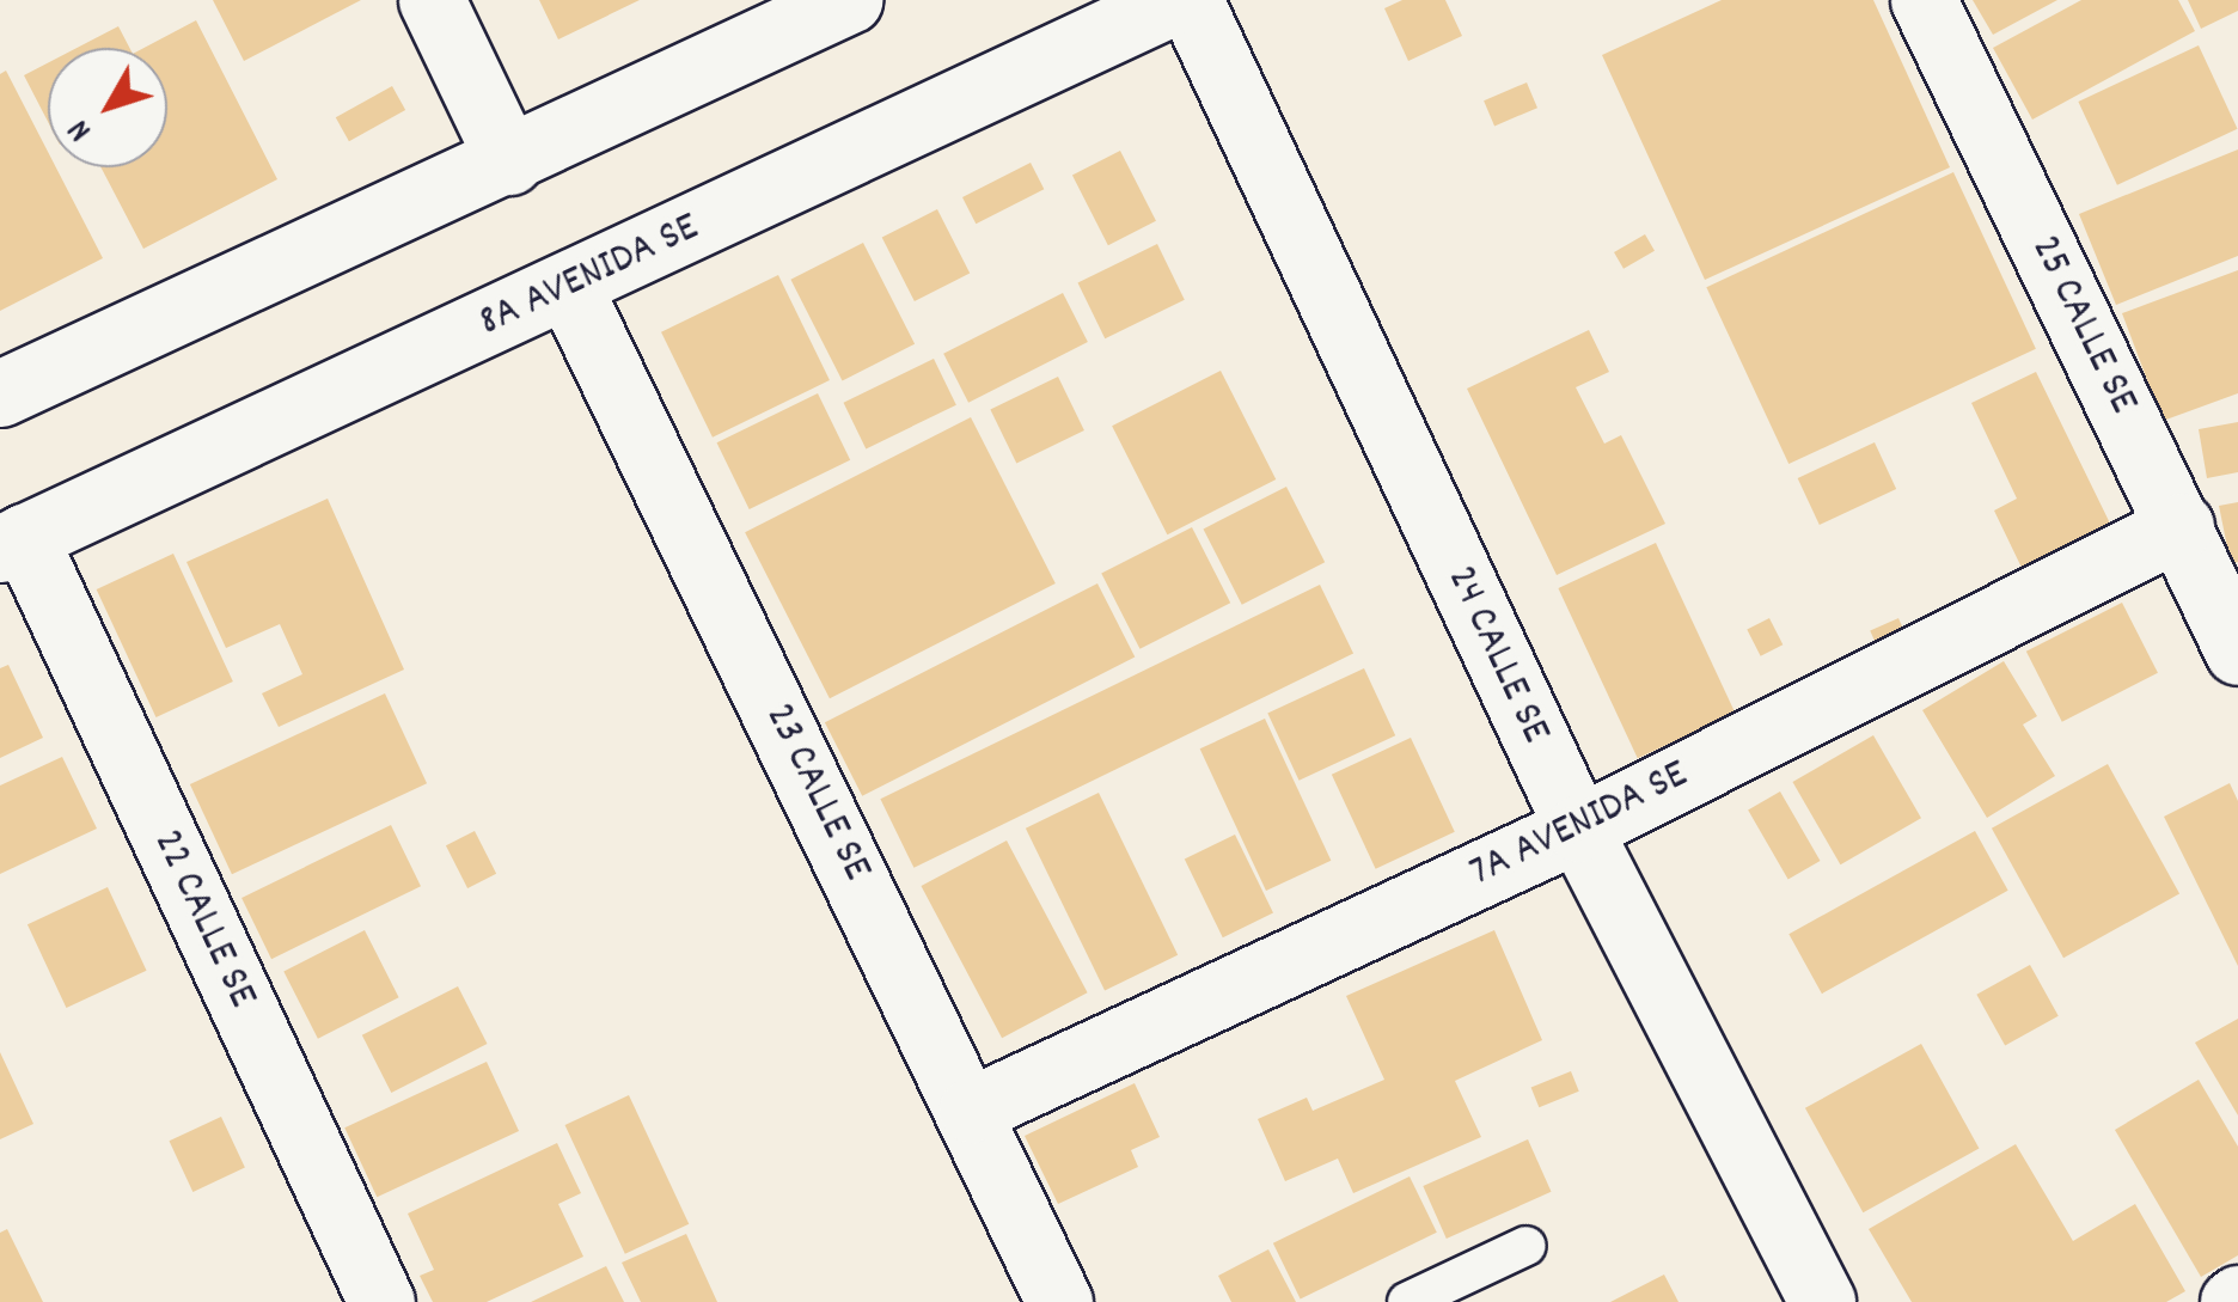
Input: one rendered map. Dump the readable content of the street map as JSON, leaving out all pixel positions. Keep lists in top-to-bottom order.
{
  "streets": {
    "street": [
      "8A AVENIDA SE",
      "25 CALLE SE",
      "24 CALLE SE",
      "23 CALLE SE",
      "7A AVENIDA SE",
      "22 CALLE SE"
    ]
  },
  "crossings": [
    ["8A AVENIDA SE", "23 CALLE SE"],
    ["8A AVENIDA SE", "22 CALLE SE"],
    ["25 CALLE SE", "7A AVENIDA SE"],
    ["24 CALLE SE", "7A AVENIDA SE"],
    ["23 CALLE SE", "7A AVENIDA SE"]
  ],
  "north": "bottom left"
}
